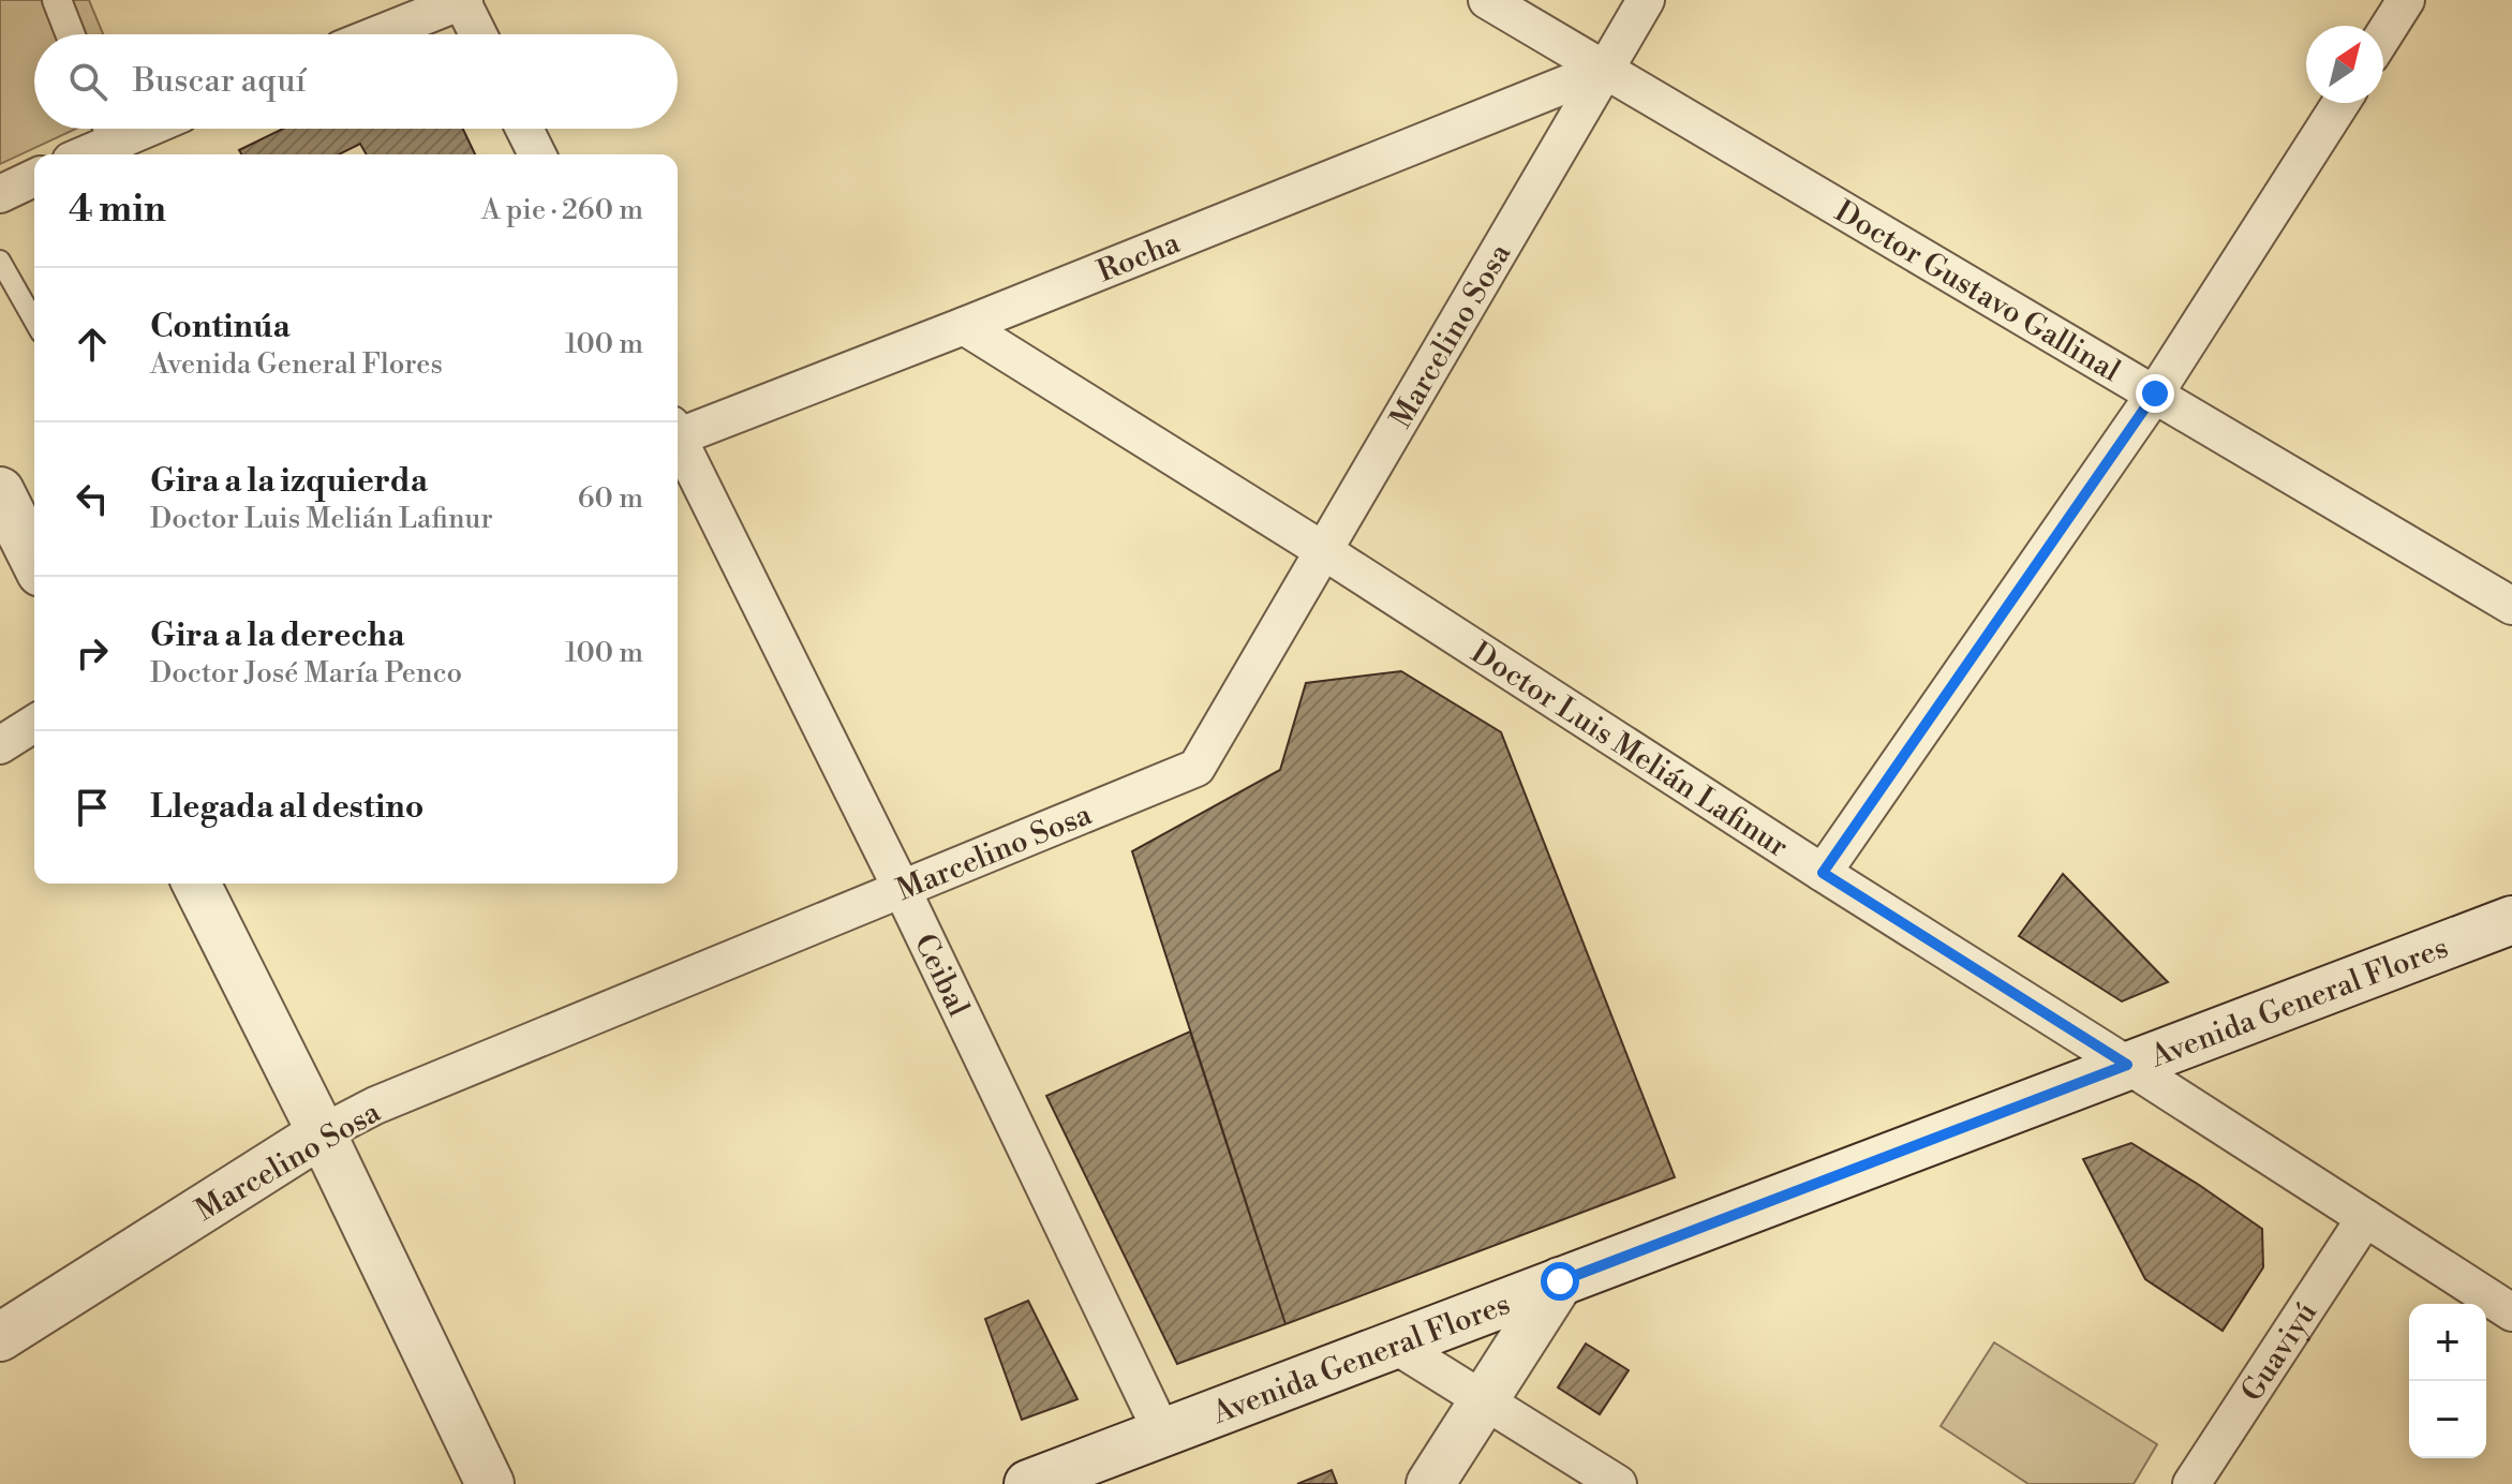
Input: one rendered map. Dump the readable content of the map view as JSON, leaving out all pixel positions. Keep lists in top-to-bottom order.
{
  "streets": {
    "main road": ["Marcelino Sosa", "Avenida General Flores"],
    "street": [
      "Rocha",
      "Doctor Gustavo Gallinal",
      "Doctor Luis Melián Lafinur",
      "Ceibal",
      "Guaviyú"
    ]
  },
  "crossings": [
    ["Rocha", "Doctor Gustavo Gallinal"],
    ["Rocha", "Marcelino Sosa"],
    ["Rocha", "Doctor Luis Melián Lafinur"],
    ["Doctor Gustavo Gallinal", "Marcelino Sosa"],
    ["Marcelino Sosa", "Doctor Luis Melián Lafinur"],
    ["Marcelino Sosa", "Ceibal"],
    ["Doctor Luis Melián Lafinur", "Avenida General Flores"],
    ["Doctor Luis Melián Lafinur", "Guaviyú"],
    ["Ceibal", "Avenida General Flores"]
  ],
  "north": "top right",
  "page": {
    "search": "Buscar aquí",
    "heading": ["4 min", "A pie · 260 m"],
    "list": [
      ["Continúa", "Avenida General Flores", "100 m"],
      ["Gira a la izquierda", "Doctor Luis Melián Lafinur", "60 m"],
      ["Gira a la derecha", "Doctor José María Penco", "100 m"],
      "Llegada al destino"
    ],
    "map_buttons": ["+", "−"]
  }
}
